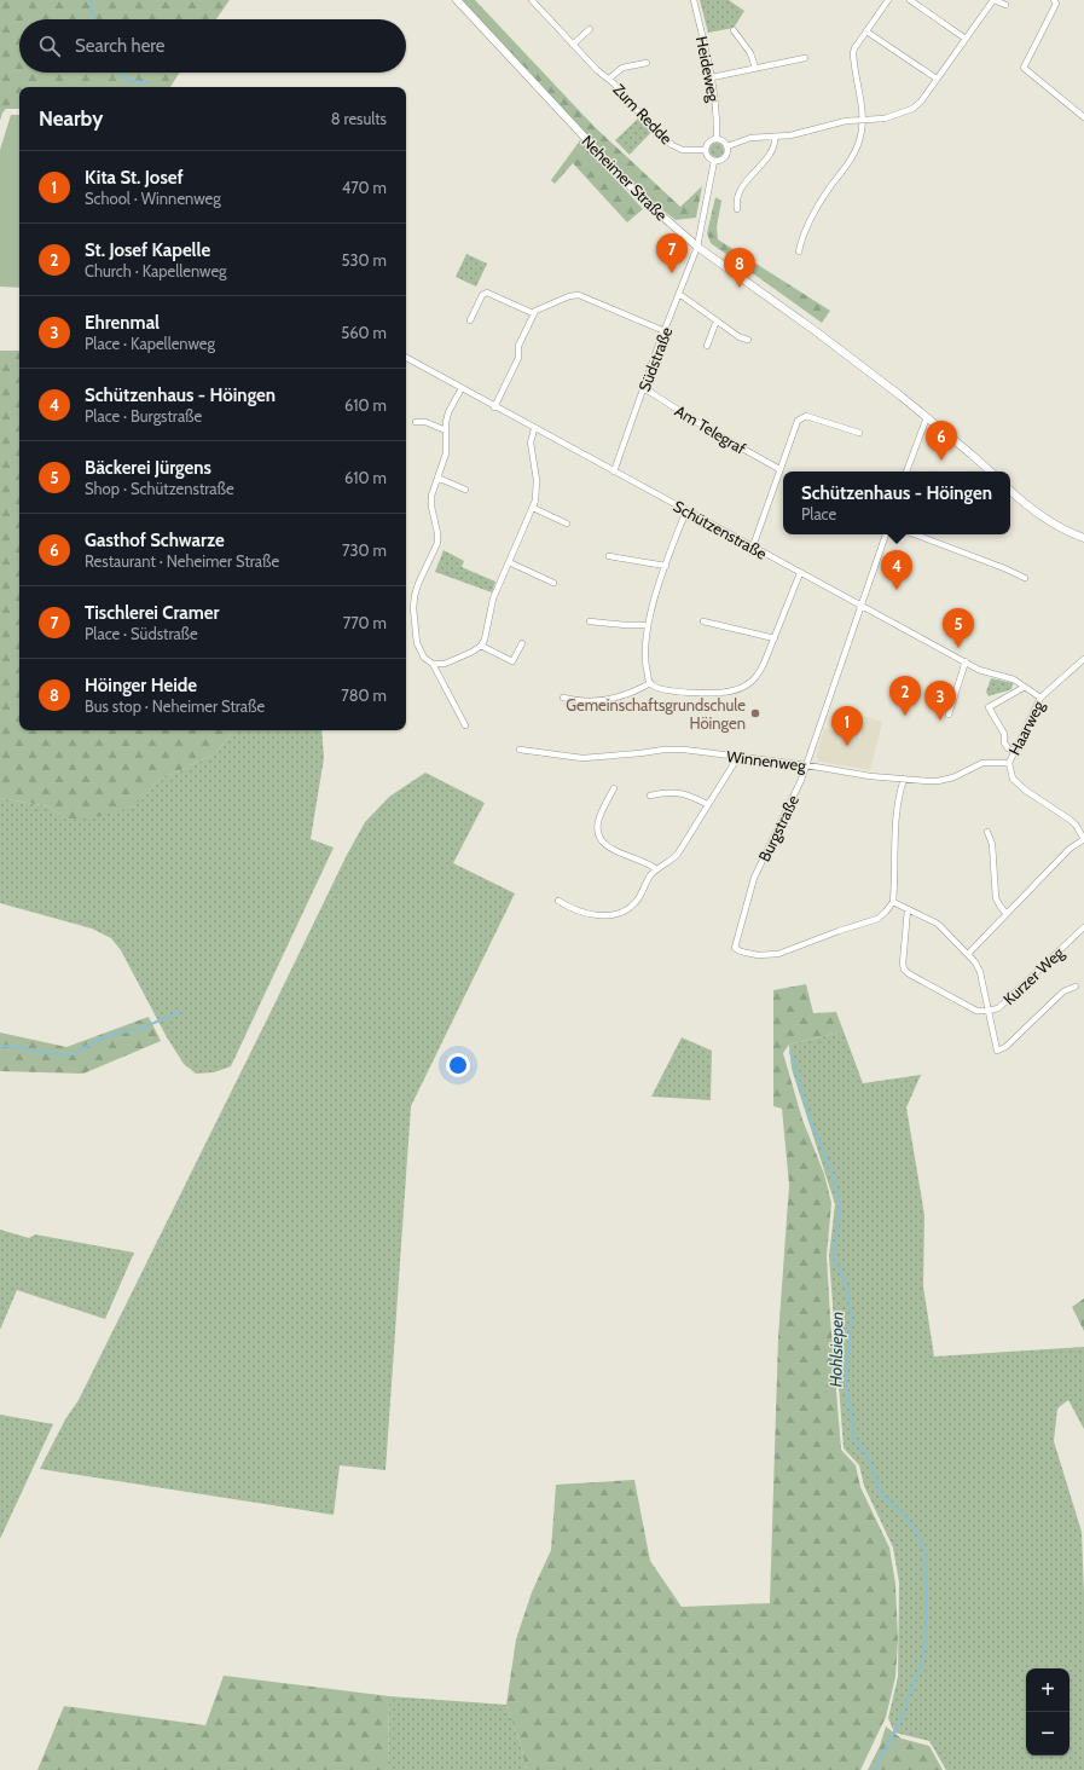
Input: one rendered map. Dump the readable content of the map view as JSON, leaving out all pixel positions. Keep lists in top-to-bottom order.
{
  "streets": {
    "main road": ["Neheimer Straße"],
    "street": [
      "Heideweg",
      "Zum Redde",
      "Südstraße",
      "Am Telegraf",
      "Schützenstraße",
      "Haarweg",
      "Winnenweg",
      "Burgstraße",
      "Kurzer Weg"
    ]
  },
  "crossings": [
    ["Heideweg", "Zum Redde"],
    ["Neheimer Straße", "Südstraße"],
    ["Südstraße", "Am Telegraf"],
    ["Südstraße", "Schützenstraße"],
    ["Schützenstraße", "Haarweg"],
    ["Schützenstraße", "Burgstraße"],
    ["Haarweg", "Winnenweg"],
    ["Winnenweg", "Burgstraße"]
  ],
  "water": ["Hohlsiepen"],
  "places": ["Gemeinschaftsgrundschule Höingen"],
  "page": {
    "search": "Search here",
    "heading": ["Nearby", "8 results"],
    "list": [
      {
        "mark": "1",
        "name": "Kita St. Josef",
        "note": "School · Winnenweg",
        "value": "470 m"
      },
      {
        "mark": "2",
        "name": "St. Josef Kapelle",
        "note": "Church · Kapellenweg",
        "value": "530 m"
      },
      {
        "mark": "3",
        "name": "Ehrenmal",
        "note": "Place · Kapellenweg",
        "value": "560 m"
      },
      {
        "mark": "4",
        "name": "Schützenhaus - Höingen",
        "note": "Place · Burgstraße",
        "value": "610 m"
      },
      {
        "mark": "5",
        "name": "Bäckerei Jürgens",
        "note": "Shop · Schützenstraße",
        "value": "610 m"
      },
      {
        "mark": "6",
        "name": "Gasthof Schwarze",
        "note": "Restaurant · Neheimer Straße",
        "value": "730 m"
      },
      {
        "mark": "7",
        "name": "Tischlerei Cramer",
        "note": "Place · Südstraße",
        "value": "770 m"
      },
      {
        "mark": "8",
        "name": "Höinger Heide",
        "note": "Bus stop · Neheimer Straße",
        "value": "780 m"
      }
    ],
    "pins": [
      "7",
      "8",
      "6",
      "4",
      "5",
      "2",
      "3",
      "1"
    ],
    "popup": ["Schützenhaus - Höingen", "Place"],
    "map_buttons": ["+", "−"]
  }
}
